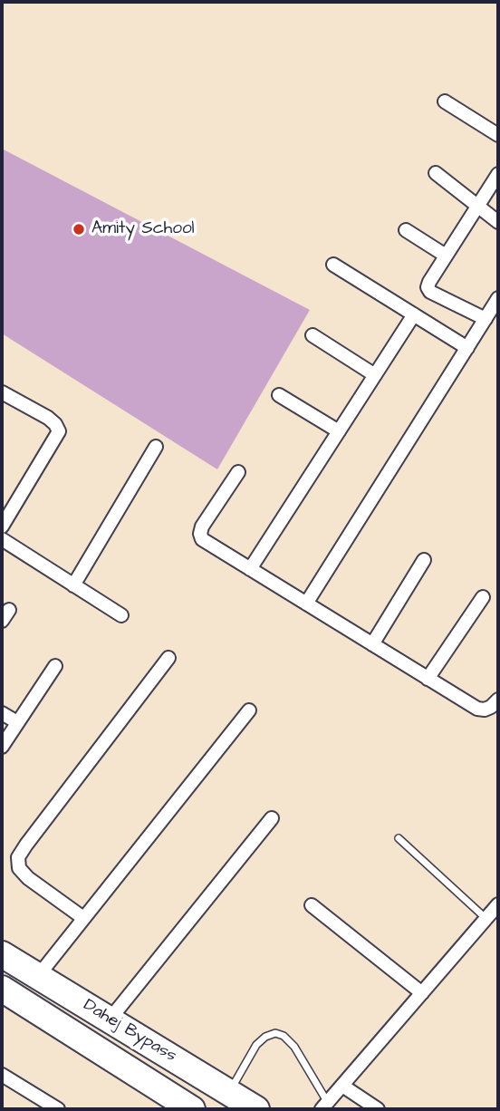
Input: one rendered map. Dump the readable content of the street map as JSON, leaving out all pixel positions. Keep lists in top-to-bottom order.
{
  "streets": {
    "highway": ["Dahej Bypass"]
  },
  "places": ["Amity School"]
}
